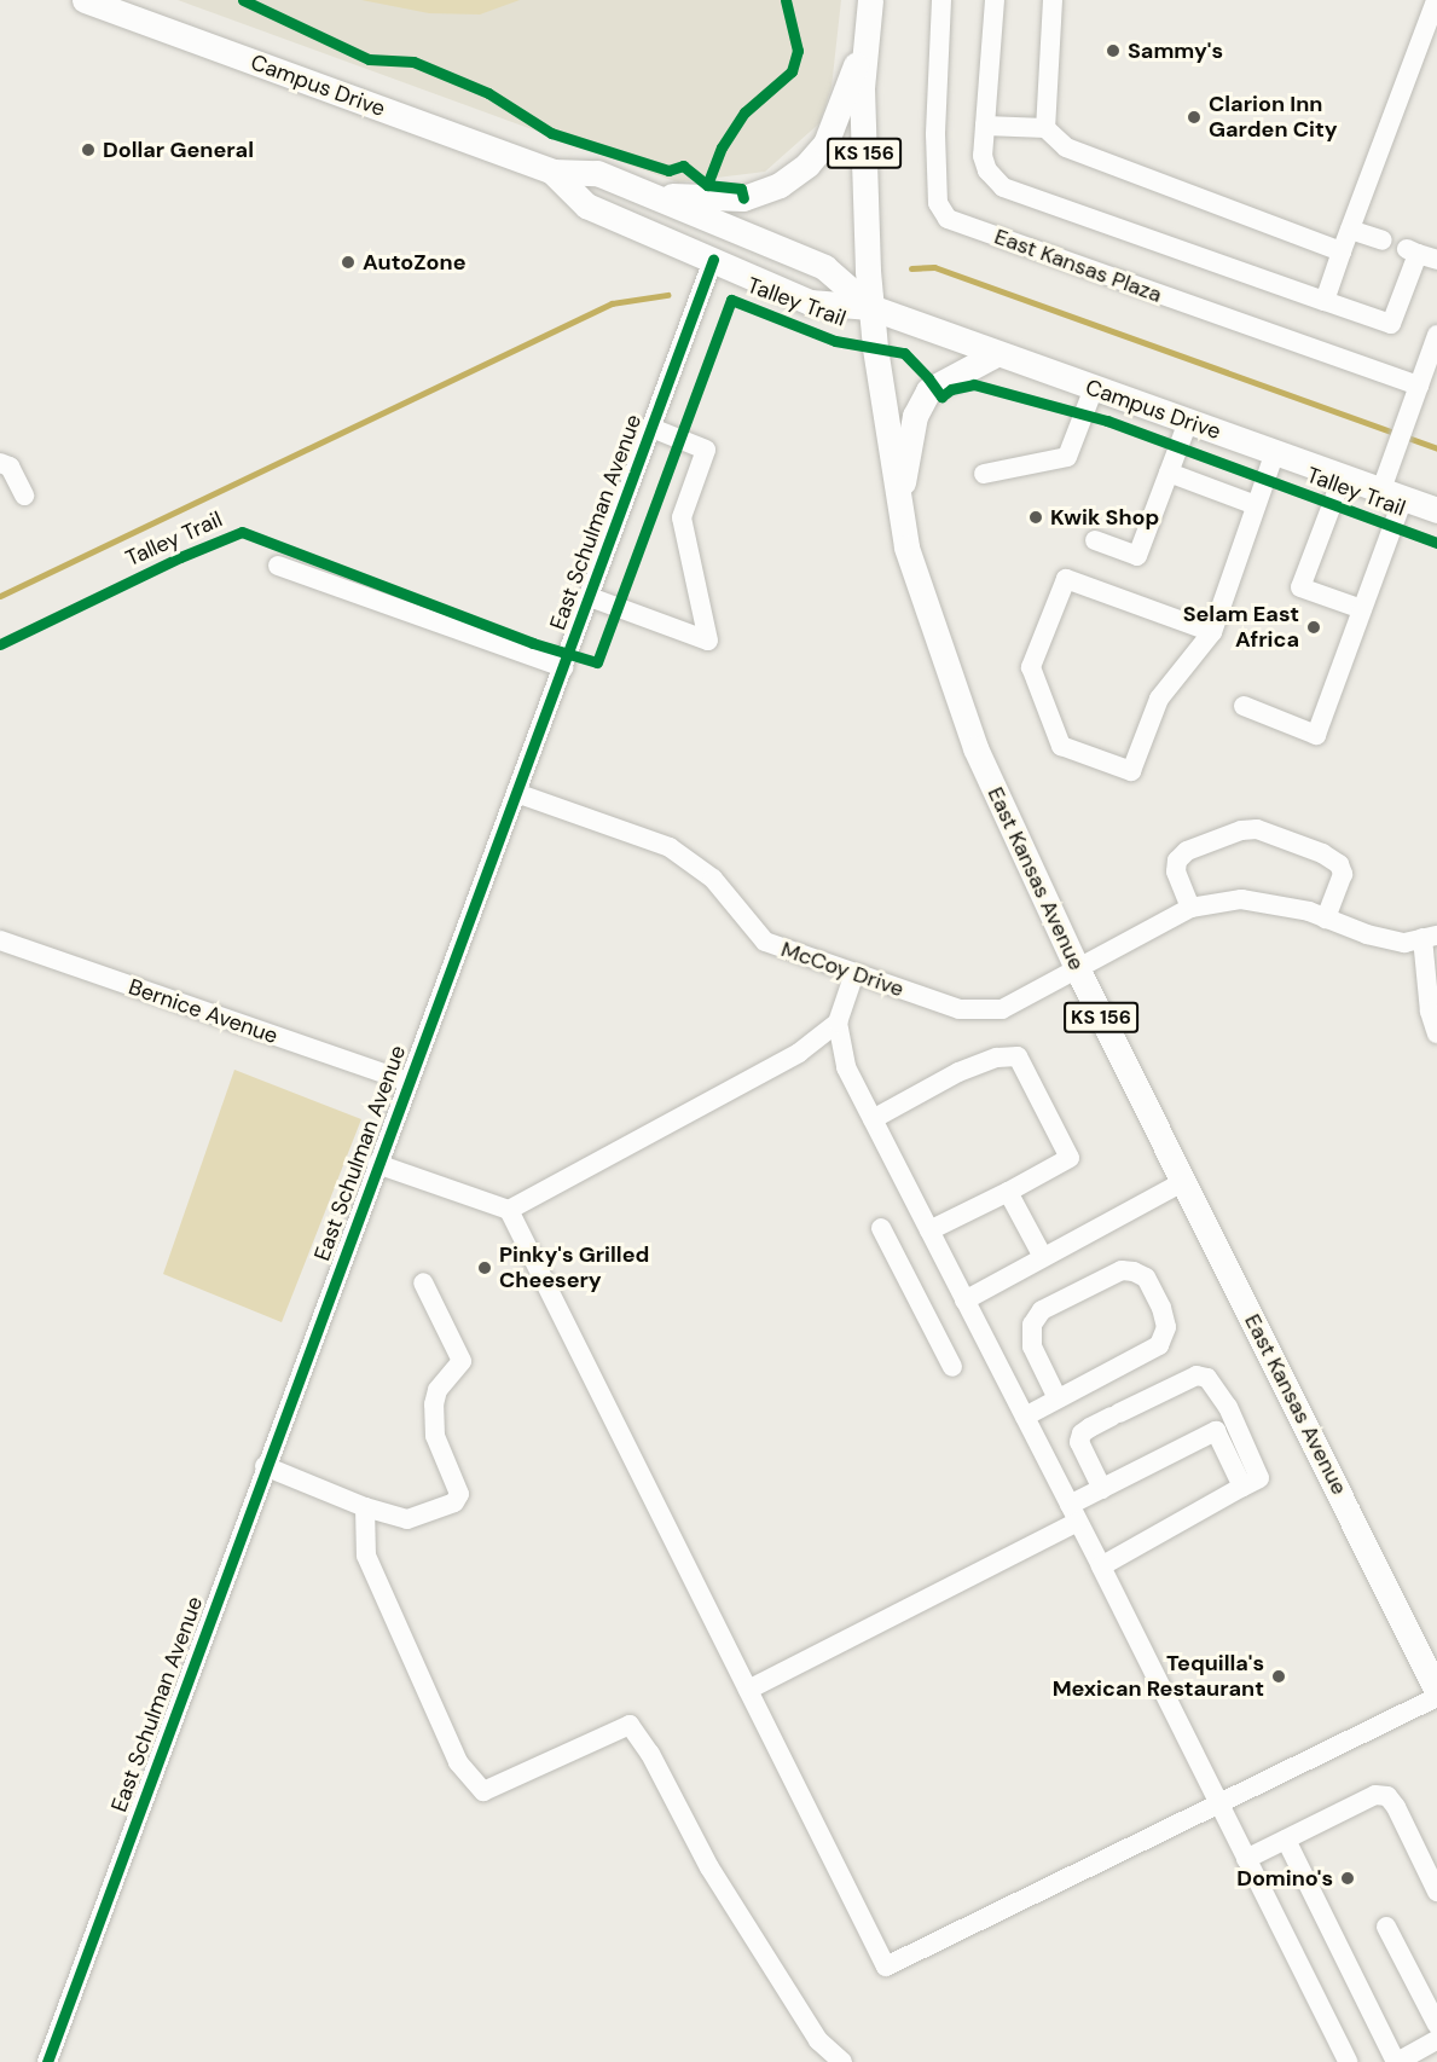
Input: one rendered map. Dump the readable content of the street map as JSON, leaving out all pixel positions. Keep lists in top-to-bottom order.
{
  "streets": {
    "main road": ["Campus Drive", "KS 156", "East Kansas Avenue"],
    "street": [
      "East Kansas Plaza",
      "East Schulman Avenue",
      "McCoy Drive",
      "Bernice Avenue"
    ],
    "cycle path": ["Talley Trail"]
  },
  "crossings": [
    ["Campus Drive", "East Schulman Avenue"],
    ["Campus Drive", "East Kansas Avenue"],
    ["East Schulman Avenue", "McCoy Drive"],
    ["East Schulman Avenue", "Bernice Avenue"],
    ["East Kansas Avenue", "McCoy Drive"]
  ],
  "places": [
    "Sammy's",
    "Clarion Inn Garden City",
    "Dollar General",
    "AutoZone",
    "Kwik Shop",
    "Selam East Africa",
    "Pinky's Grilled Cheesery",
    "Tequilla's Mexican Restaurant",
    "Domino's"
  ]
}
